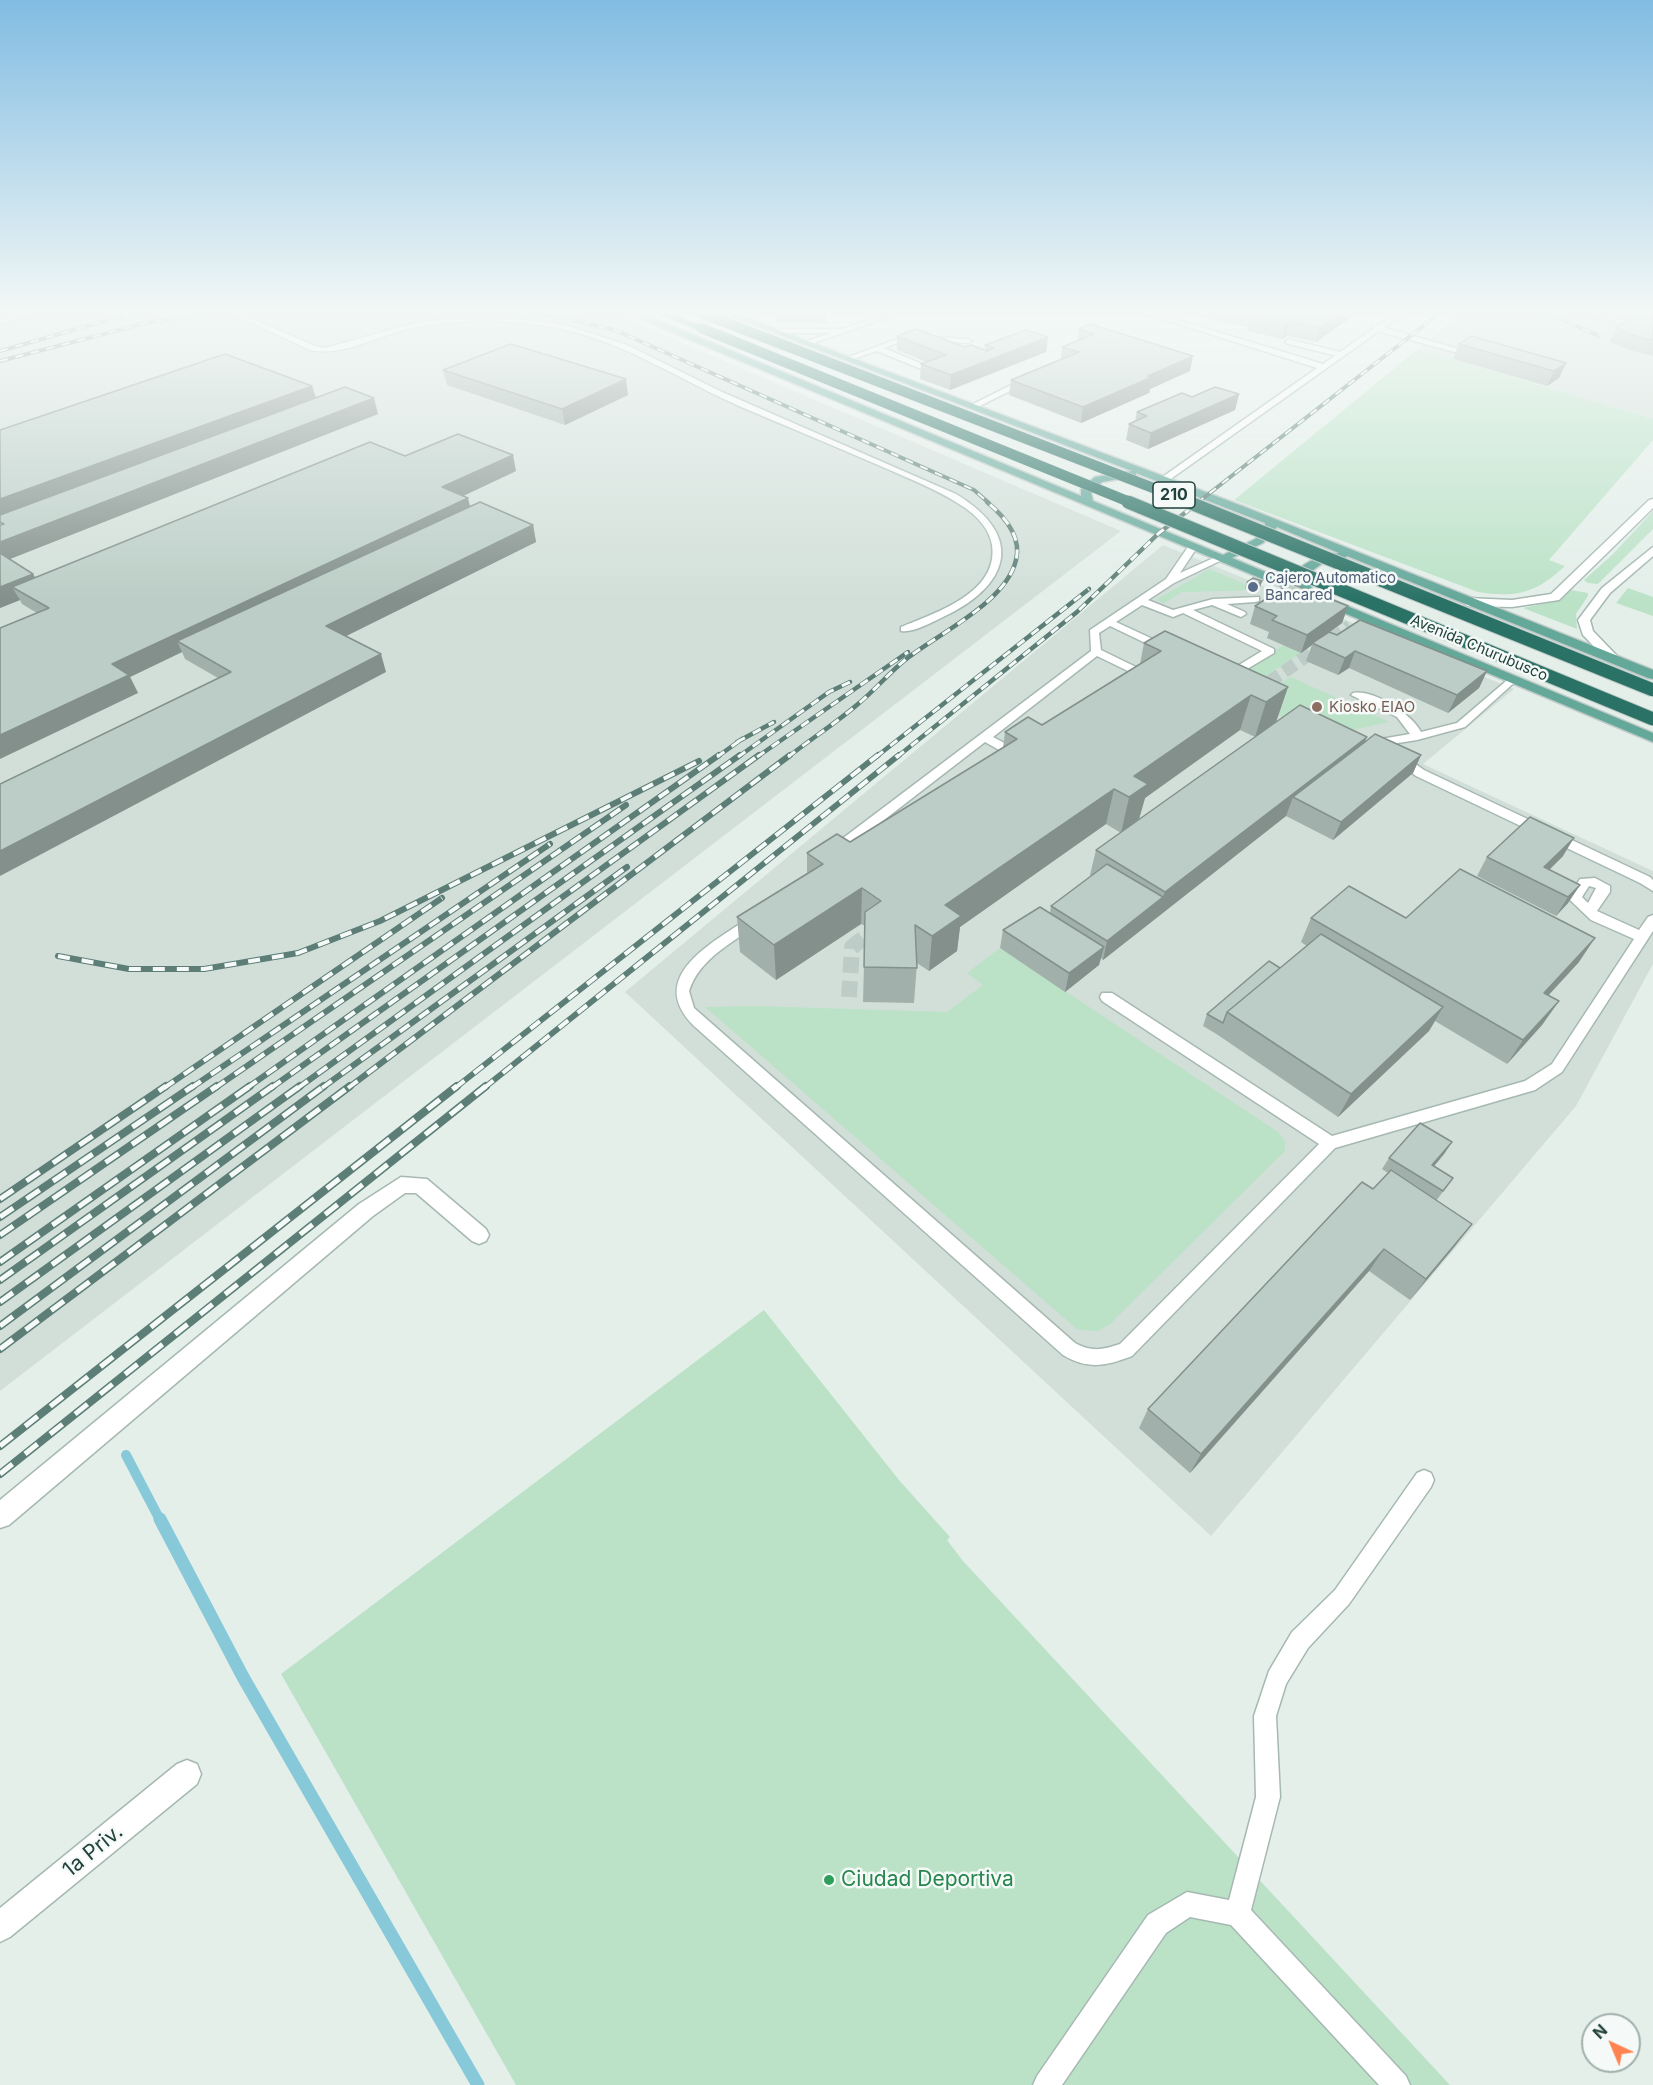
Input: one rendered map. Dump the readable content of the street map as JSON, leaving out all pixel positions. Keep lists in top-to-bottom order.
{
  "streets": {
    "highway": ["210", "Avenida Churubusco"],
    "street": ["1a Priv."]
  },
  "places": ["Cajero Automatico Bancared", "Kiosko EIAO", "Ciudad Deportiva"],
  "north": "top left"
}
